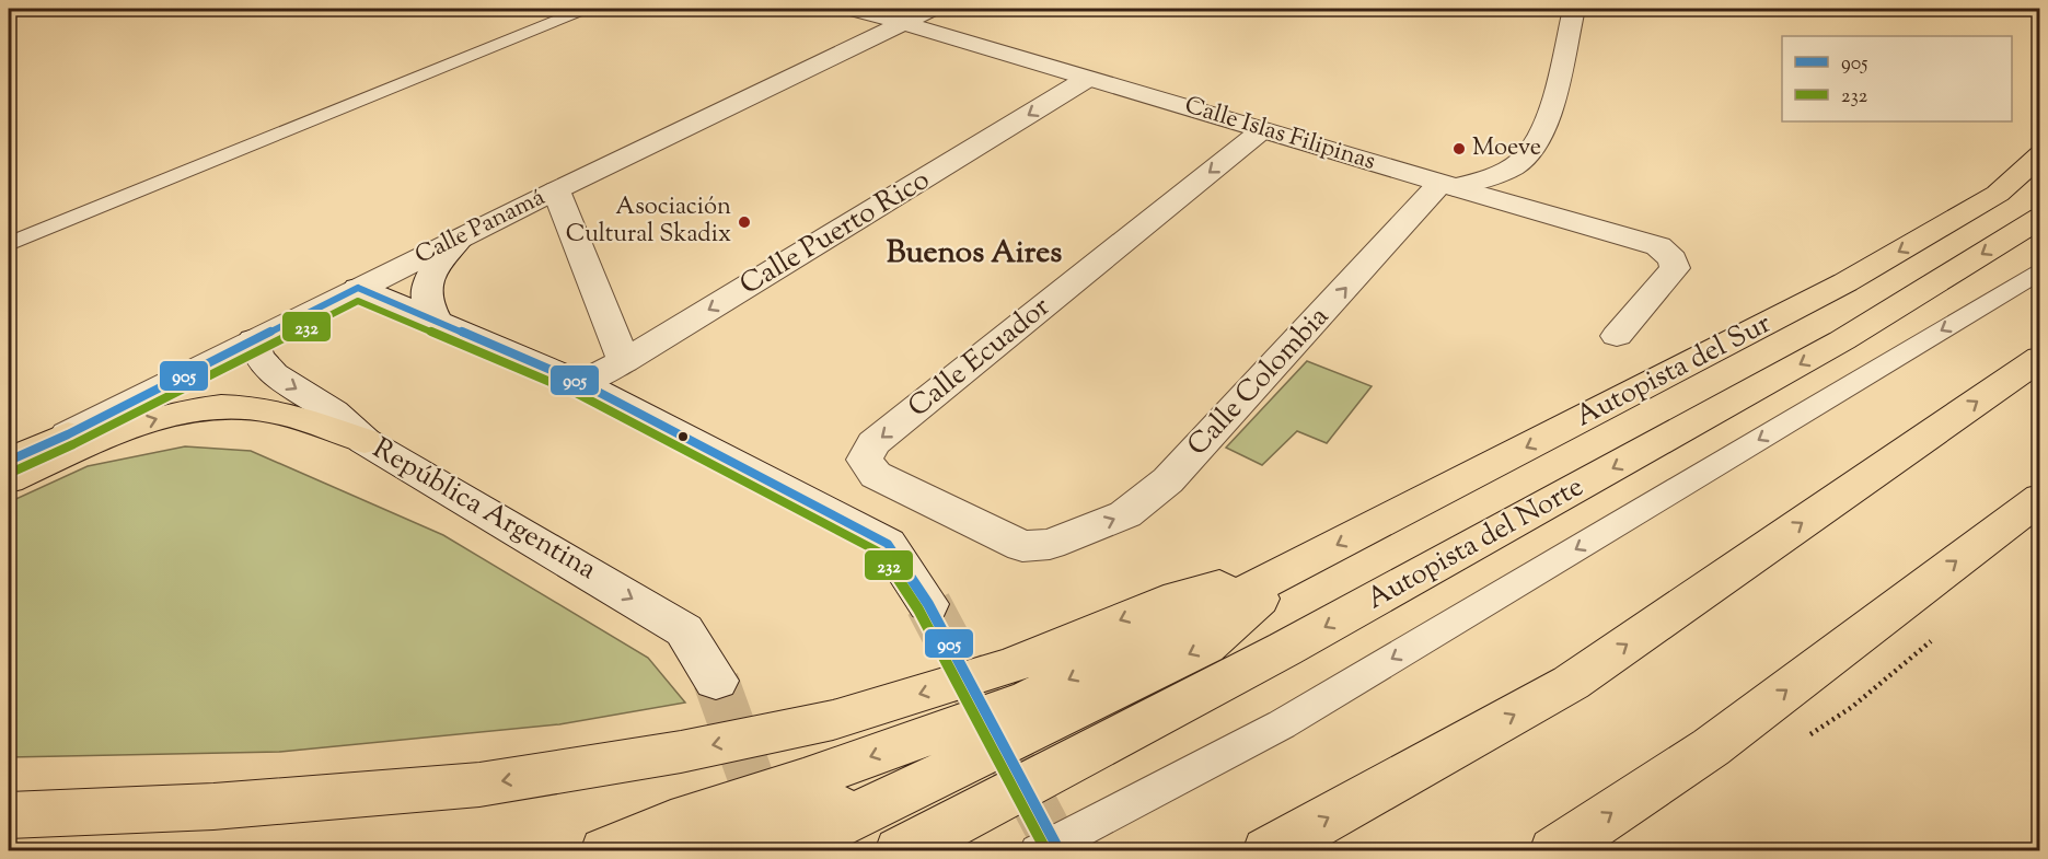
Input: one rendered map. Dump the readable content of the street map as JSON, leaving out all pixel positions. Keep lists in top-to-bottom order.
{
  "streets": {
    "highway": ["Autopista del Sur", "Autopista del Norte"],
    "street": [
      "Calle Islas Filipinas",
      "Calle Panamá",
      "Calle Puerto Rico",
      "Calle Ecuador",
      "Calle Colombia",
      "República Argentina"
    ]
  },
  "crossings": [
    ["Calle Islas Filipinas", "Calle Panamá"],
    ["Calle Islas Filipinas", "Calle Puerto Rico"],
    ["Calle Islas Filipinas", "Calle Ecuador"],
    ["Calle Islas Filipinas", "Calle Colombia"],
    ["Calle Panamá", "República Argentina"],
    ["Calle Ecuador", "Calle Colombia"]
  ],
  "one_way": ["Calle Puerto Rico", "Calle Colombia"],
  "districts": ["Buenos Aires"],
  "places": ["Moeve", "Asociación Cultural Skadix"],
  "lines": ["transit line 905", "transit line 232"],
  "legend": ["905", "232"]
}
